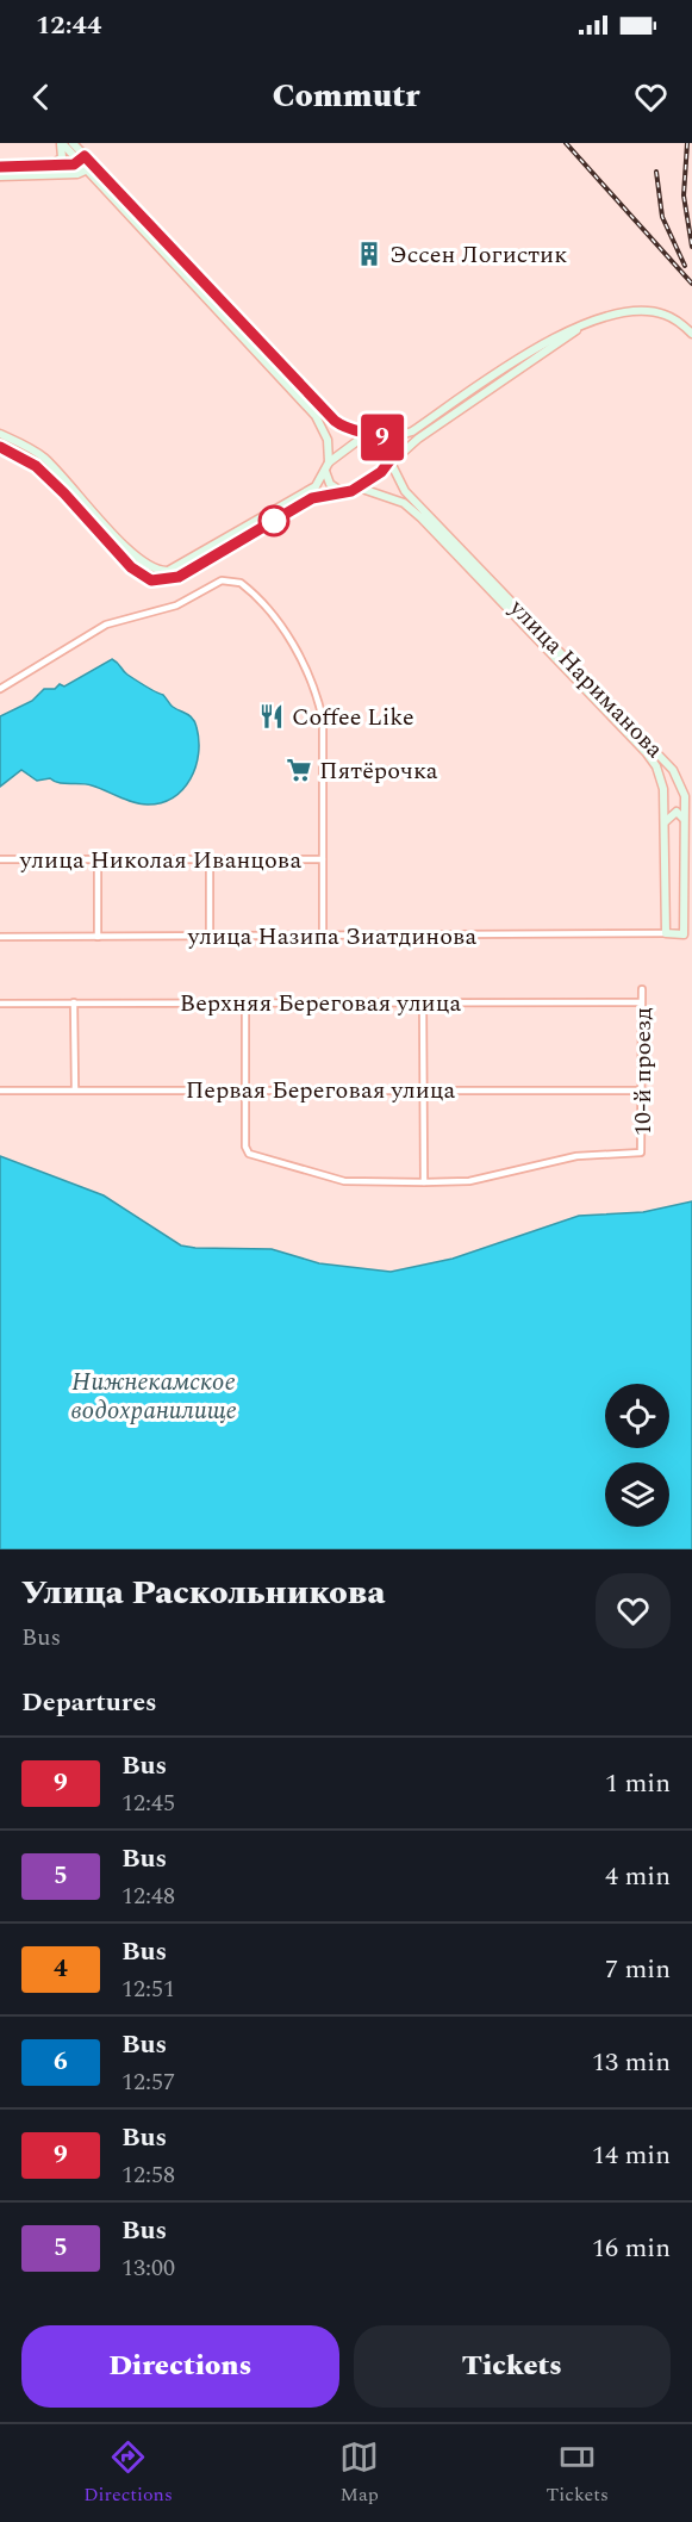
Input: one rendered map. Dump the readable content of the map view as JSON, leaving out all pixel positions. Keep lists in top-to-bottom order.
{
  "streets": {
    "main road": ["улица Нариманова"],
    "street": [
      "улица Николая Иванцова",
      "улица Назипа Зиатдинова",
      "Верхняя Береговая улица",
      "10-й проезд",
      "Первая Береговая улица"
    ]
  },
  "crossings": [
    ["улица Нариманова", "улица Назипа Зиатдинова"],
    ["Верхняя Береговая улица", "10-й проезд"],
    ["10-й проезд", "Первая Береговая улица"]
  ],
  "water": ["Нижнекамское водохранилище"],
  "places": {
    "building": ["Эссен Логистик"],
    "restaurant": ["Coffee Like"],
    "supermarket": ["Пятёрочка"]
  },
  "lines": ["bus line 9"],
  "page": {
    "status": "12:44",
    "header": "Commutr",
    "on_map": "9",
    "heading": [
      ["Улица Раскольникова", "Bus"],
      "Departures"
    ],
    "list": [
      {
        "mark": "9",
        "name": "Bus",
        "note": "12:45",
        "value": "1 min"
      },
      {
        "mark": "5",
        "name": "Bus",
        "note": "12:48",
        "value": "4 min"
      },
      {
        "mark": "4",
        "name": "Bus",
        "note": "12:51",
        "value": "7 min"
      },
      {
        "mark": "6",
        "name": "Bus",
        "note": "12:57",
        "value": "13 min"
      },
      {
        "mark": "9",
        "name": "Bus",
        "note": "12:58",
        "value": "14 min"
      },
      {
        "mark": "5",
        "name": "Bus",
        "note": "13:00",
        "value": "16 min"
      }
    ],
    "buttons": ["Directions", "Tickets"],
    "tabs": ["Directions", "Map", "Tickets"]
  }
}
